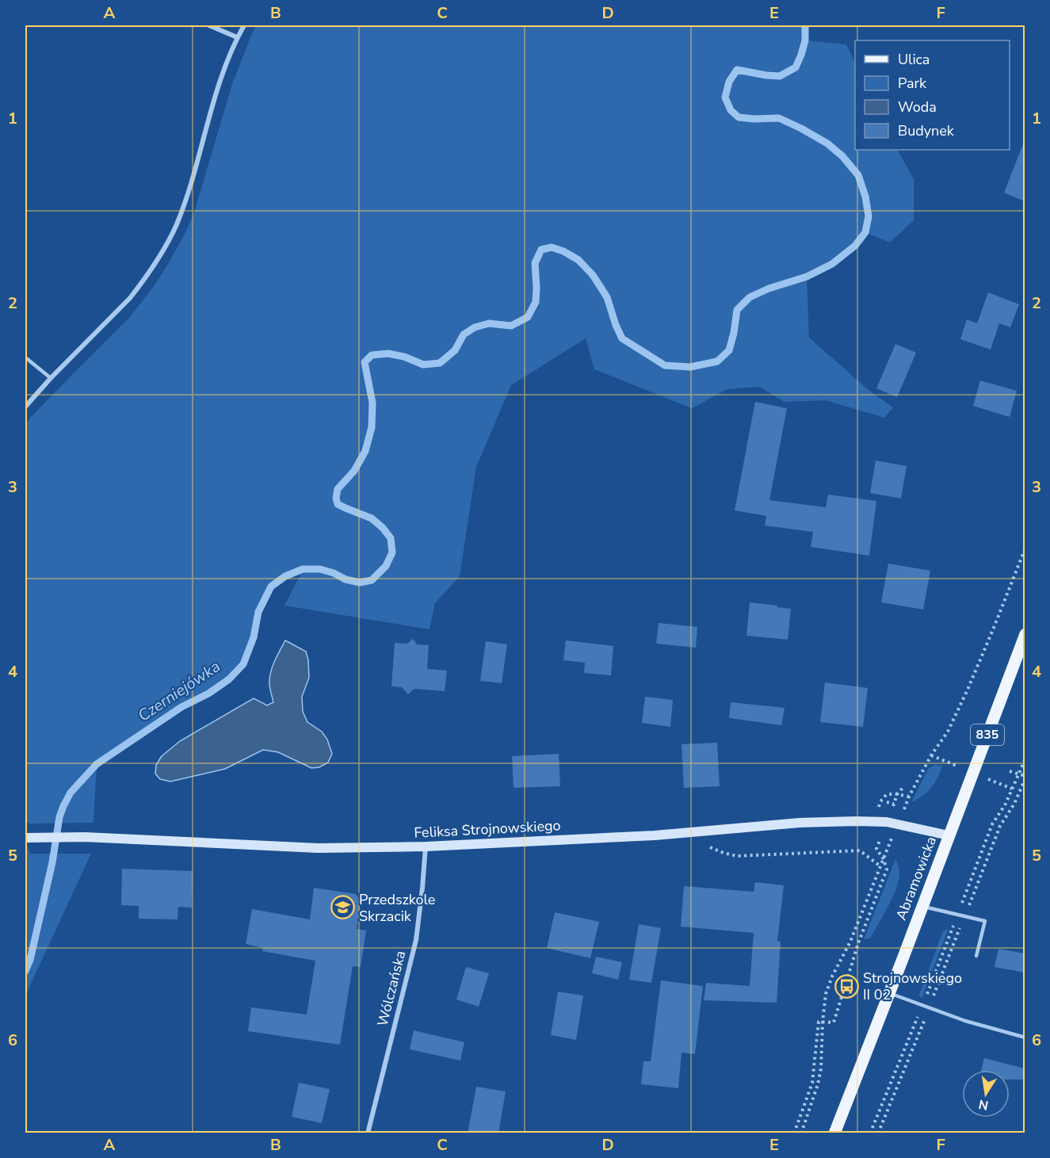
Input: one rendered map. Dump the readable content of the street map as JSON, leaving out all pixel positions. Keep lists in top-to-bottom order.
{
  "streets": {
    "main road": ["835", "Abramowicka"],
    "street": ["Feliksa Strojnowskiego", "Wólczańska"]
  },
  "crossings": [
    ["Feliksa Strojnowskiego", "Abramowicka"],
    ["Feliksa Strojnowskiego", "Wólczańska"]
  ],
  "water": ["Czerniejówka"],
  "places": {
    "school or university": ["Przedszkole Skrzacik"],
    "bus stop": ["Strojnowskiego II 02"]
  },
  "legend": [
    "Ulica",
    "Park",
    "Woda",
    "Budynek"
  ],
  "north": "bottom",
  "grid": {
    "columns": [
      "A",
      "B",
      "C",
      "D",
      "E",
      "F"
    ],
    "rows": [
      "1",
      "2",
      "3",
      "4",
      "5",
      "6"
    ]
  }
}
